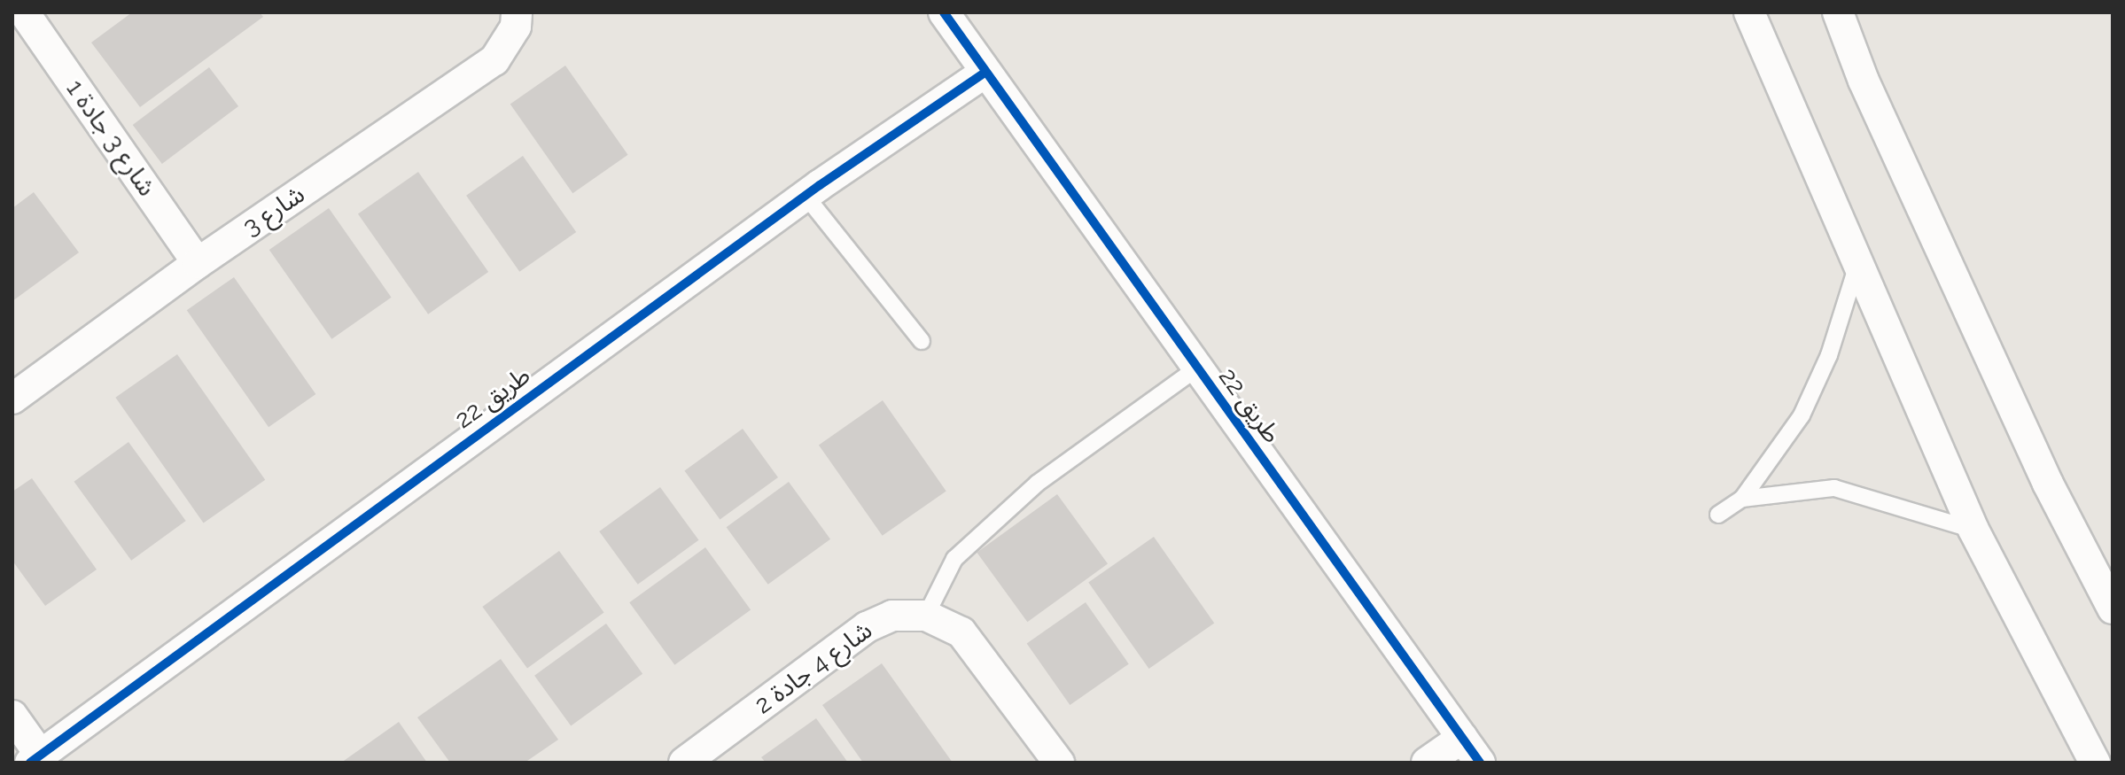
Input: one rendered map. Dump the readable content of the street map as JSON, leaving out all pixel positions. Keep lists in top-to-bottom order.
{
  "streets": {
    "street": [
      "شارع 3 جادة 1",
      "شارع 3",
      "طريق 22",
      "شارع 4 جادة 2"
    ]
  },
  "crossings": [
    ["شارع 3 جادة 1", "شارع 3"]
  ]
}
